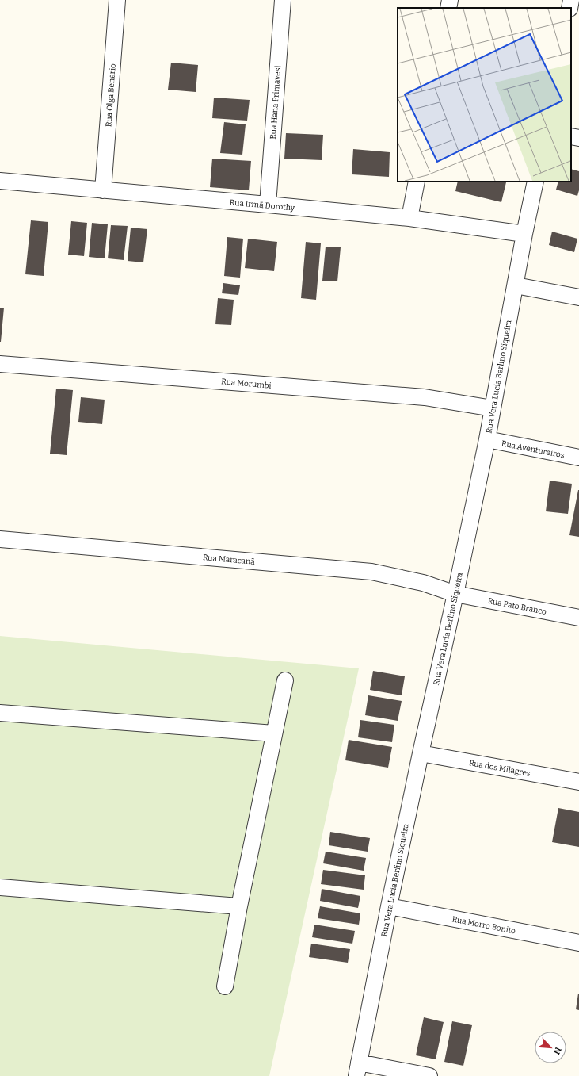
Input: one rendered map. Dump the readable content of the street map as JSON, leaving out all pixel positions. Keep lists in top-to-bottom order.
{
  "streets": {
    "street": [
      "Rua Olga Benário",
      "Rua Hana Primavesi",
      "Rua Irmã Dorothy",
      "Rua Vera Lucia Berlino Siqueira",
      "Rua Morumbi",
      "Rua Aventureiros",
      "Rua Maracanã",
      "Rua Pato Branco",
      "Rua dos Milagres",
      "Rua Morro Bonito"
    ]
  },
  "crossings": [
    ["Rua Olga Benário", "Rua Irmã Dorothy"],
    ["Rua Hana Primavesi", "Rua Irmã Dorothy"],
    ["Rua Irmã Dorothy", "Rua Vera Lucia Berlino Siqueira"],
    ["Rua Vera Lucia Berlino Siqueira", "Rua Morumbi"],
    ["Rua Vera Lucia Berlino Siqueira", "Rua Aventureiros"],
    ["Rua Vera Lucia Berlino Siqueira", "Rua Maracanã"],
    ["Rua Vera Lucia Berlino Siqueira", "Rua Pato Branco"],
    ["Rua Vera Lucia Berlino Siqueira", "Rua dos Milagres"],
    ["Rua Vera Lucia Berlino Siqueira", "Rua Morro Bonito"],
    ["Rua Maracanã", "Rua Pato Branco"]
  ],
  "north": "bottom right"
}
